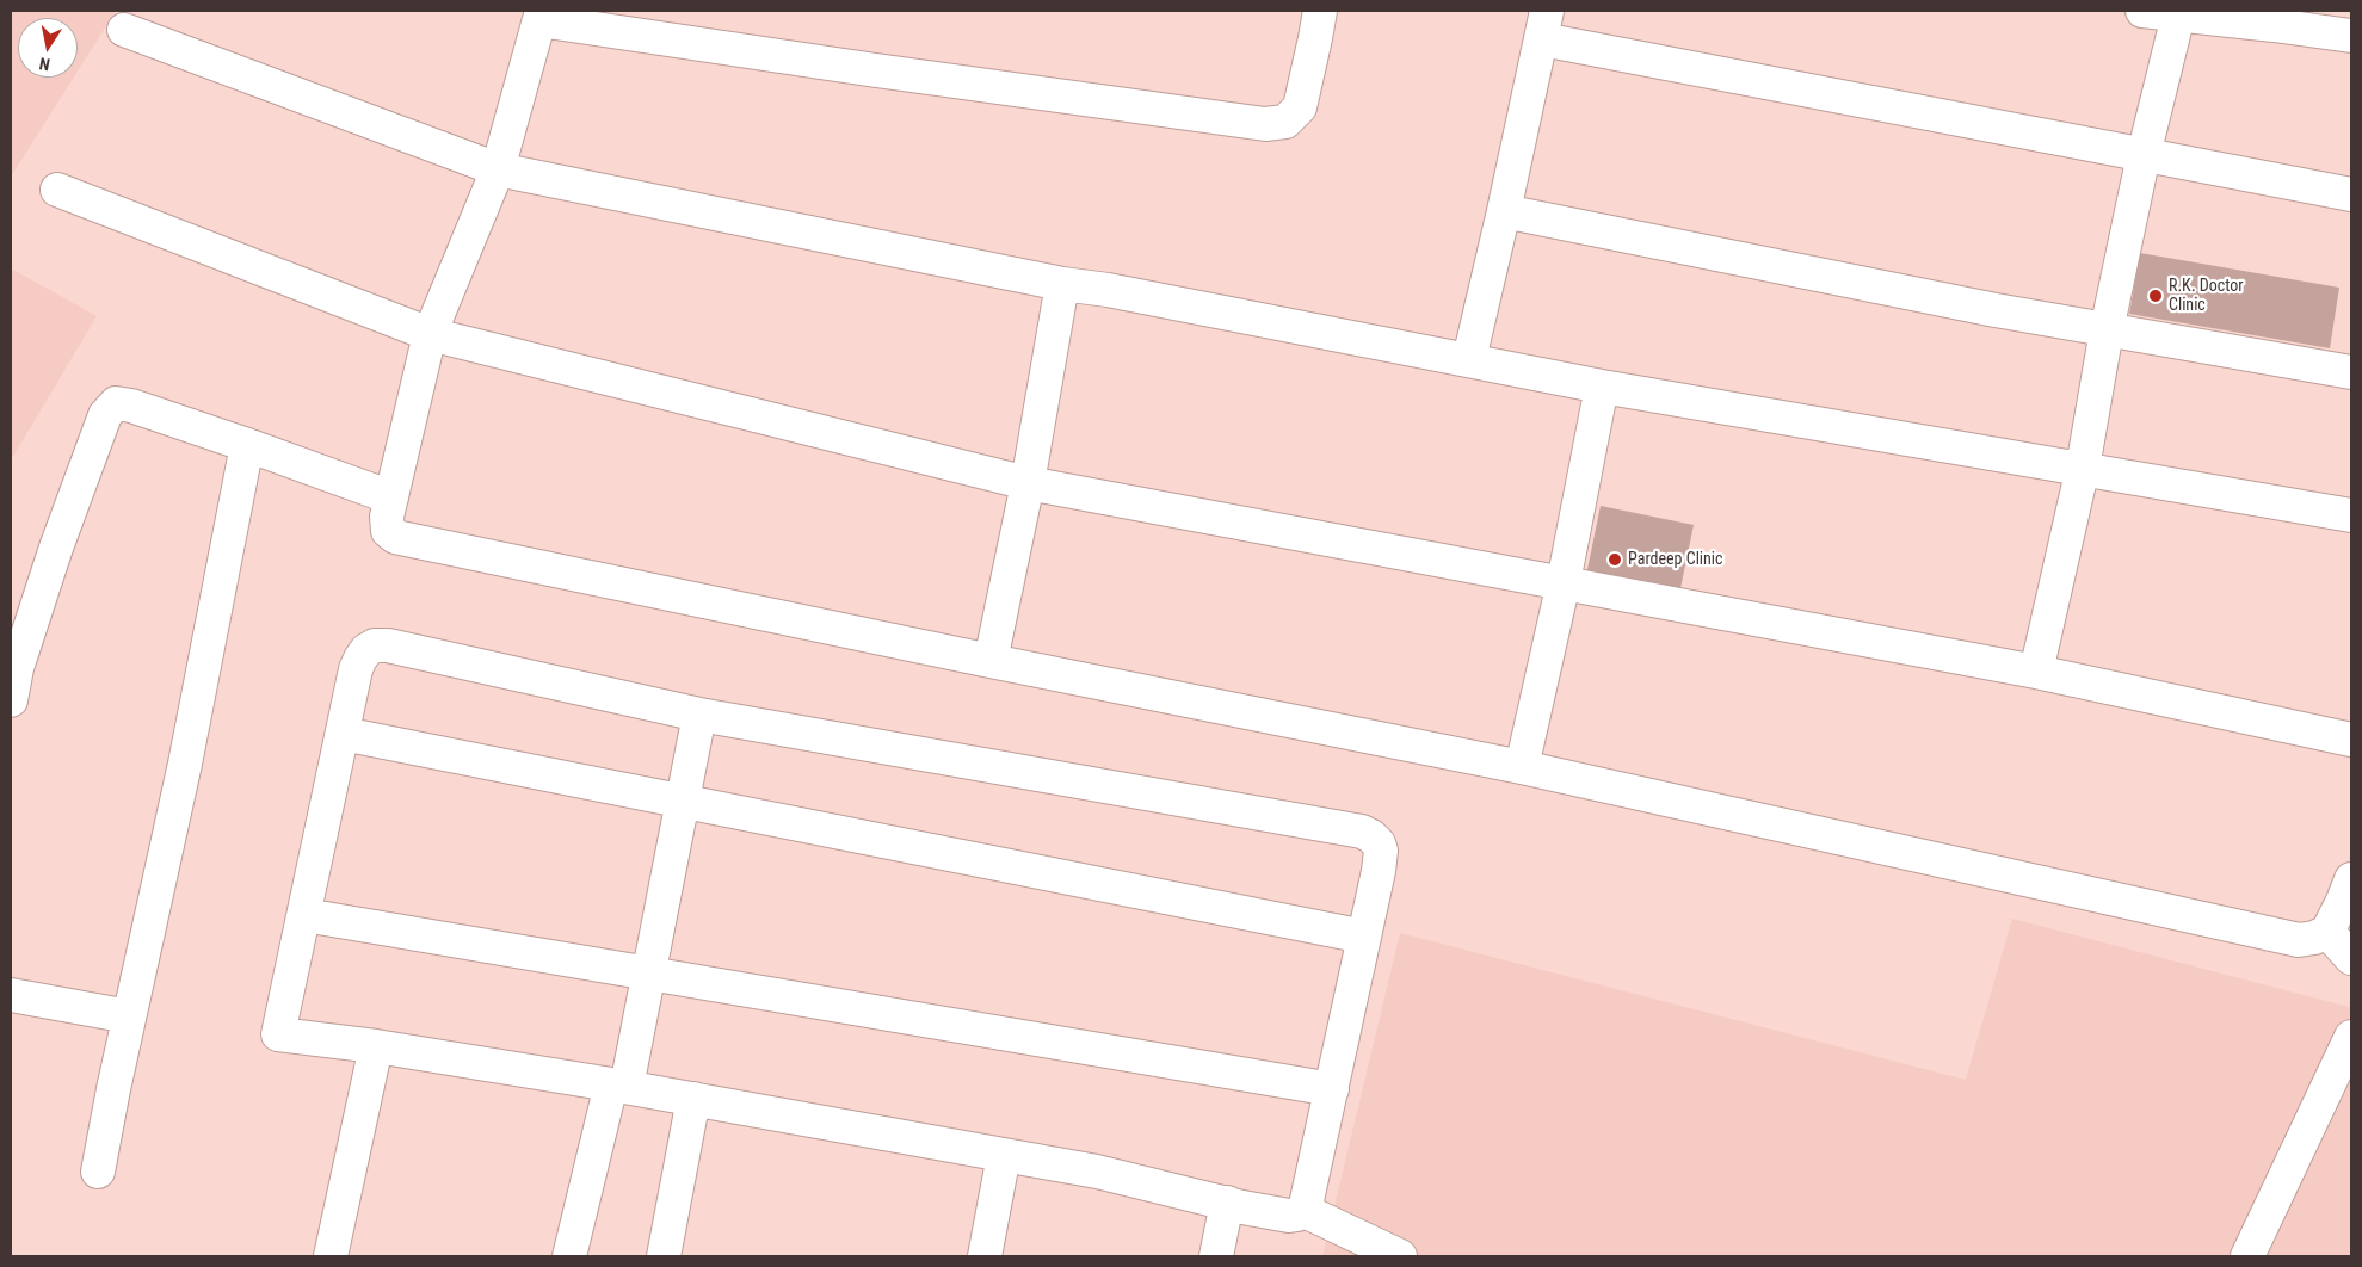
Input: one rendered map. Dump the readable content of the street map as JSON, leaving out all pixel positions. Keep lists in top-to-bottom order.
{
  "places": ["R.K. Doctor Clinic", "Pardeep Clinic"],
  "north": "bottom"
}
